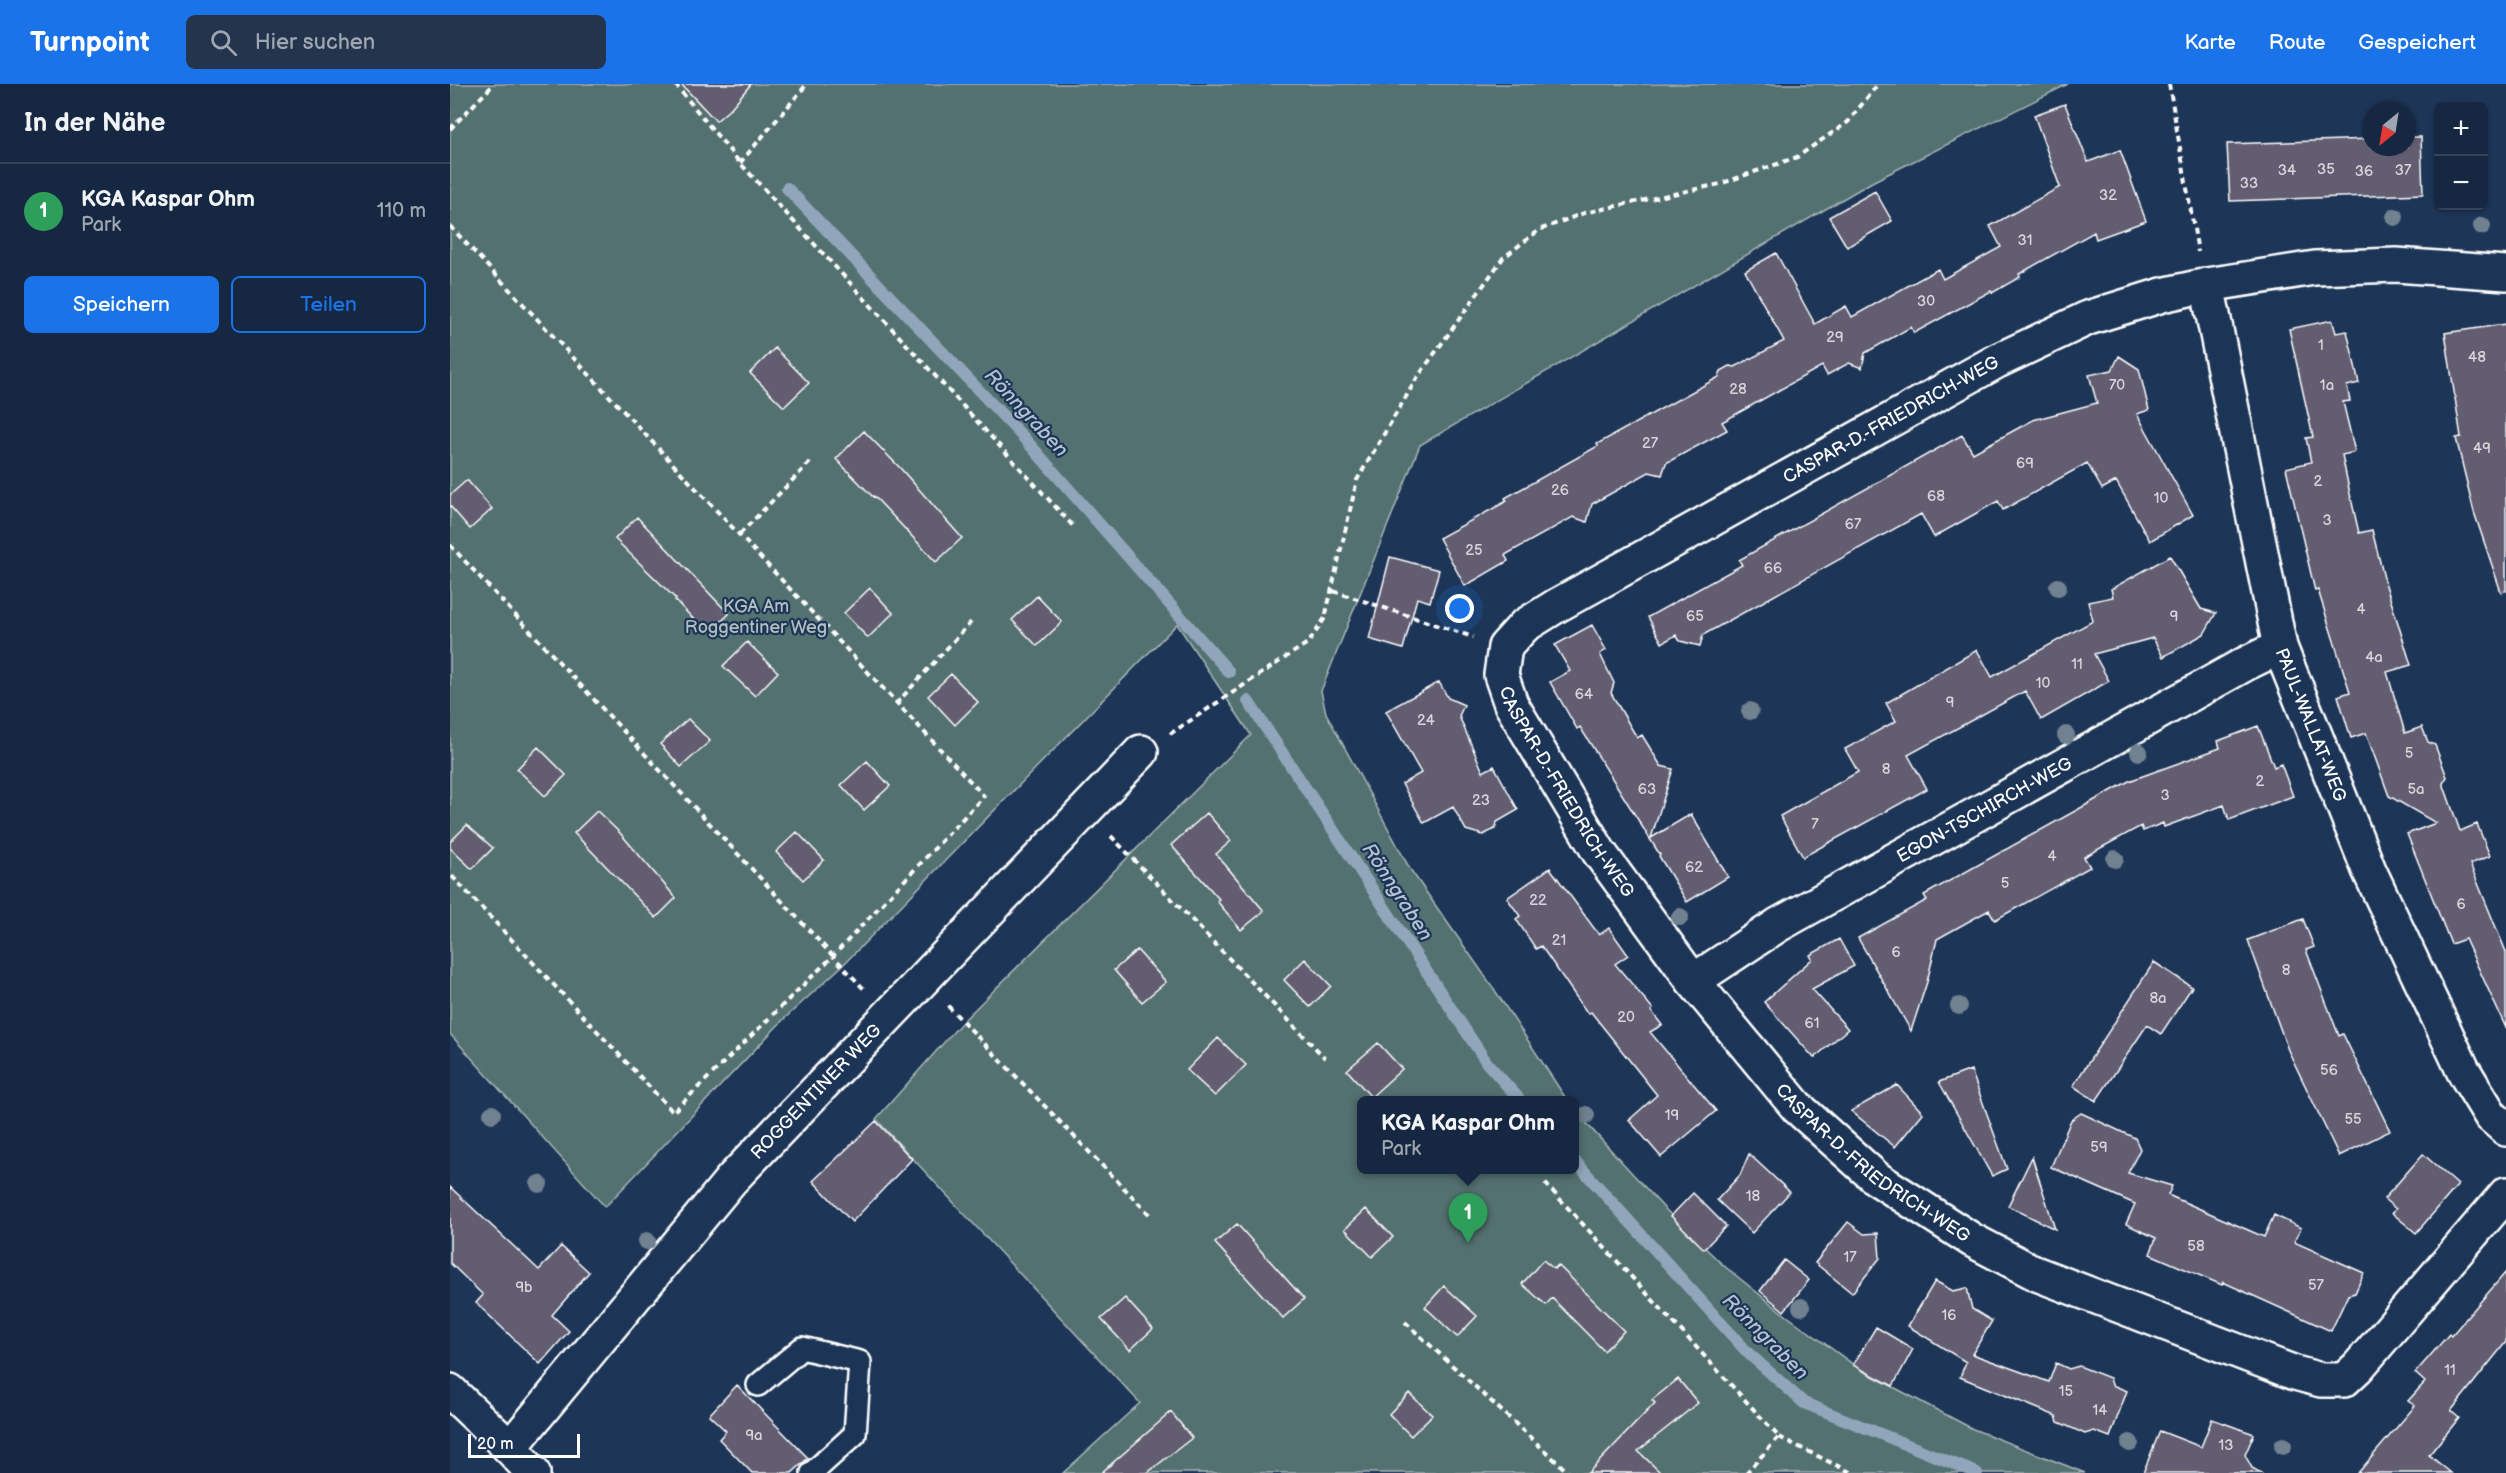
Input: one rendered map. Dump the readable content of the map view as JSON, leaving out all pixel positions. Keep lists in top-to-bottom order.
{
  "streets": {
    "street": [
      "CASPAR-D.-FRIEDRICH-WEG",
      "PAUL-WALLAT-WEG",
      "EGON-TSCHIRCH-WEG",
      "ROGGENTINER WEG"
    ]
  },
  "crossings": [
    ["CASPAR-D.-FRIEDRICH-WEG", "PAUL-WALLAT-WEG"],
    ["CASPAR-D.-FRIEDRICH-WEG", "EGON-TSCHIRCH-WEG"],
    ["PAUL-WALLAT-WEG", "EGON-TSCHIRCH-WEG"]
  ],
  "water": ["Rönngraben"],
  "parks": ["KGA Am Roggentiner Weg"],
  "house_numbers": [
    "35",
    "34",
    "37",
    "36",
    "33",
    "32",
    "31",
    "30",
    "29",
    "1",
    "48",
    "70",
    "1a",
    "28",
    "27",
    "49",
    "69",
    "2",
    "26",
    "68",
    "10",
    "3",
    "67",
    "25",
    "66",
    "4",
    "65",
    "9",
    "4a",
    "11",
    "10",
    "64",
    "9",
    "24",
    "5",
    "8",
    "2",
    "63",
    "5a",
    "3",
    "23",
    "7",
    "4",
    "62",
    "5",
    "22",
    "6",
    "21",
    "6",
    "8",
    "8a",
    "20",
    "61",
    "56",
    "19",
    "55",
    "59",
    "18",
    "58",
    "17",
    "57",
    "9b",
    "16",
    "11",
    "15",
    "14",
    "9a",
    "13"
  ],
  "scale_bar": "20 m",
  "north": "bottom left",
  "page": {
    "header": "Turnpoint",
    "search": "Hier suchen",
    "nav": ["Karte", "Route", "Gespeichert"],
    "heading": "In der Nähe",
    "map_buttons": ["+", "−"],
    "list": [
      {
        "mark": "1",
        "name": "KGA Kaspar Ohm",
        "note": "Park",
        "value": "110 m"
      }
    ],
    "buttons": ["Speichern", "Teilen"],
    "popup": ["KGA Kaspar Ohm", "Park"],
    "pins": "1",
    "scale": "20 m"
  }
}
